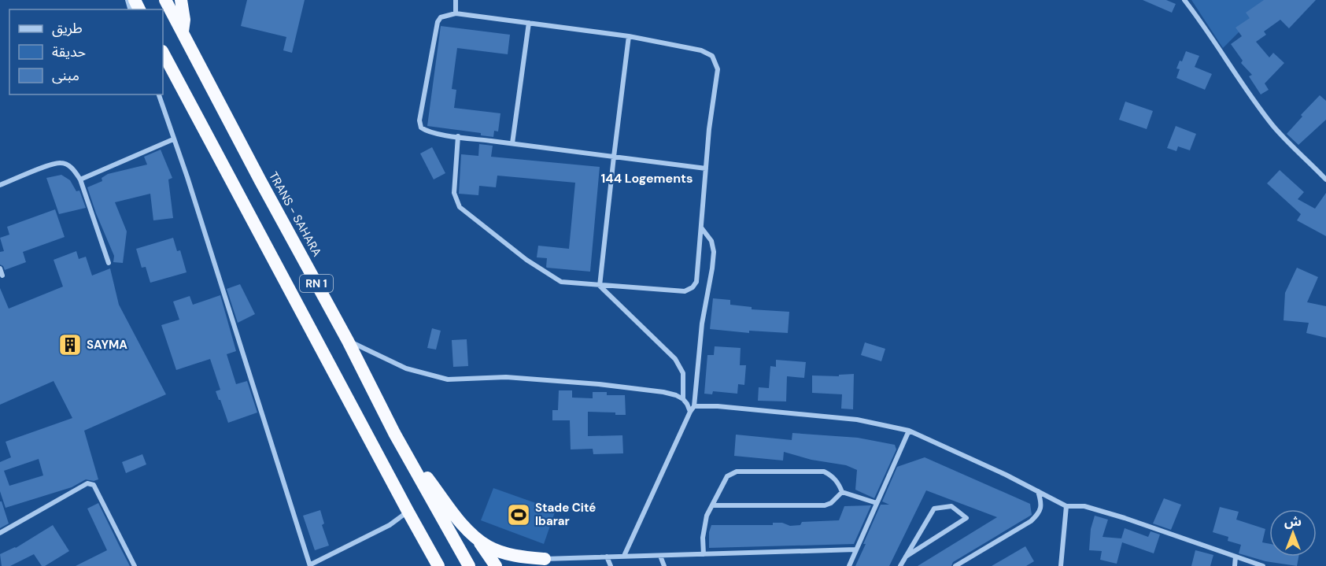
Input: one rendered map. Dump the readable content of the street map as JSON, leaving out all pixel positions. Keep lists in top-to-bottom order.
{
  "streets": {
    "highway": ["TRANS - SAHARA", "RN 1"]
  },
  "districts": ["144 Logements"],
  "places": {
    "building": ["SAYMA"],
    "sports": ["Stade Cité Ibarar"]
  },
  "legend": ["طريق", "حديقة", "مبنى"],
  "north": "top"
}
